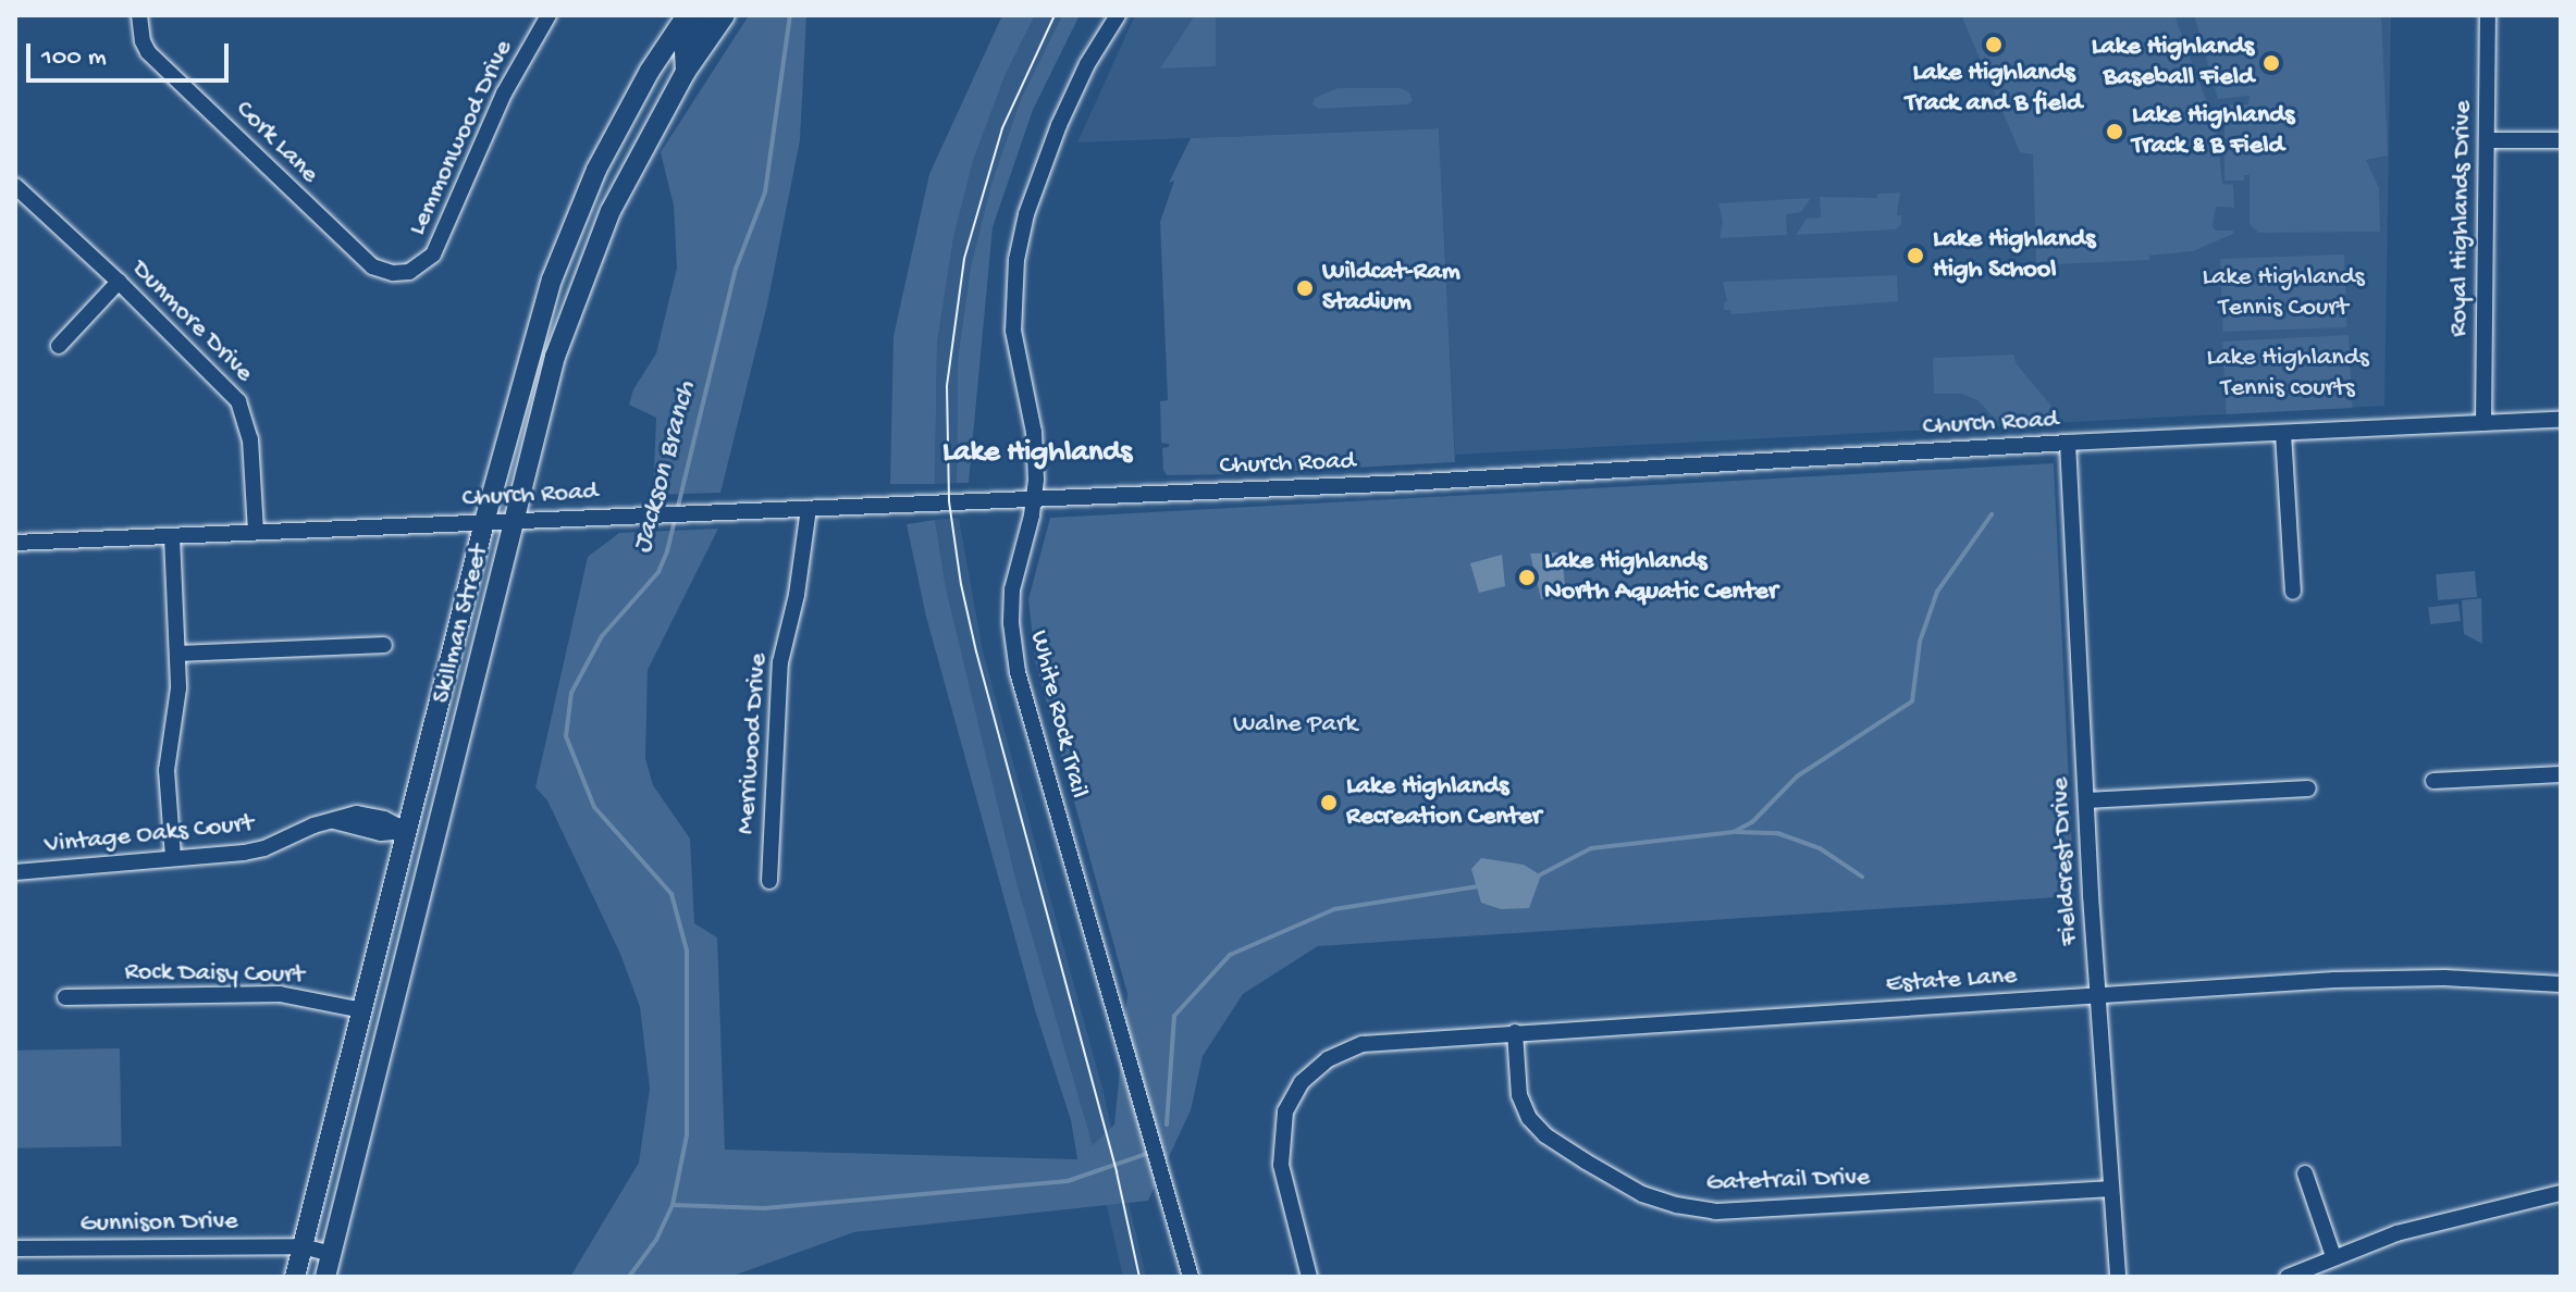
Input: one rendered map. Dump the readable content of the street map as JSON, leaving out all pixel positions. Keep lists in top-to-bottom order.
{
  "streets": {
    "main road": ["Skillman Street"],
    "street": [
      "Lemmonwood Drive",
      "Cork Lane",
      "Royal Highlands Drive",
      "Dunmore Drive",
      "Church Road",
      "White Rock Trail",
      "Merriwood Drive",
      "Vintage Oaks Court",
      "Fieldcrest Drive",
      "Rock Daisy Court",
      "Estate Lane",
      "Gatetrail Drive",
      "Gunnison Drive"
    ]
  },
  "crossings": [
    ["Lemmonwood Drive", "Cork Lane"],
    ["Royal Highlands Drive", "Church Road"],
    ["Dunmore Drive", "Church Road"],
    ["Church Road", "Skillman Street"],
    ["Church Road", "White Rock Trail"],
    ["Church Road", "Merriwood Drive"],
    ["Church Road", "Fieldcrest Drive"],
    ["Skillman Street", "Vintage Oaks Court"],
    ["Skillman Street", "Rock Daisy Court"],
    ["Skillman Street", "Gunnison Drive"],
    ["Fieldcrest Drive", "Estate Lane"],
    ["Fieldcrest Drive", "Gatetrail Drive"],
    ["Estate Lane", "Gatetrail Drive"]
  ],
  "districts": ["Lake Highlands"],
  "water": ["Jackson Branch"],
  "parks": ["Lake Highlands Tennis Court", "Lake Highlands Tennis courts", "Walne Park"],
  "places": [
    "Lake Highlands Track and B field",
    "Lake Highlands Baseball Field",
    "Lake Highlands Track & B Field",
    "Lake Highlands High School",
    "Wildcat-Ram Stadium",
    "Lake Highlands North Aquatic Center",
    "Lake Highlands Recreation Center"
  ],
  "scale_bar": "100 m"
}
